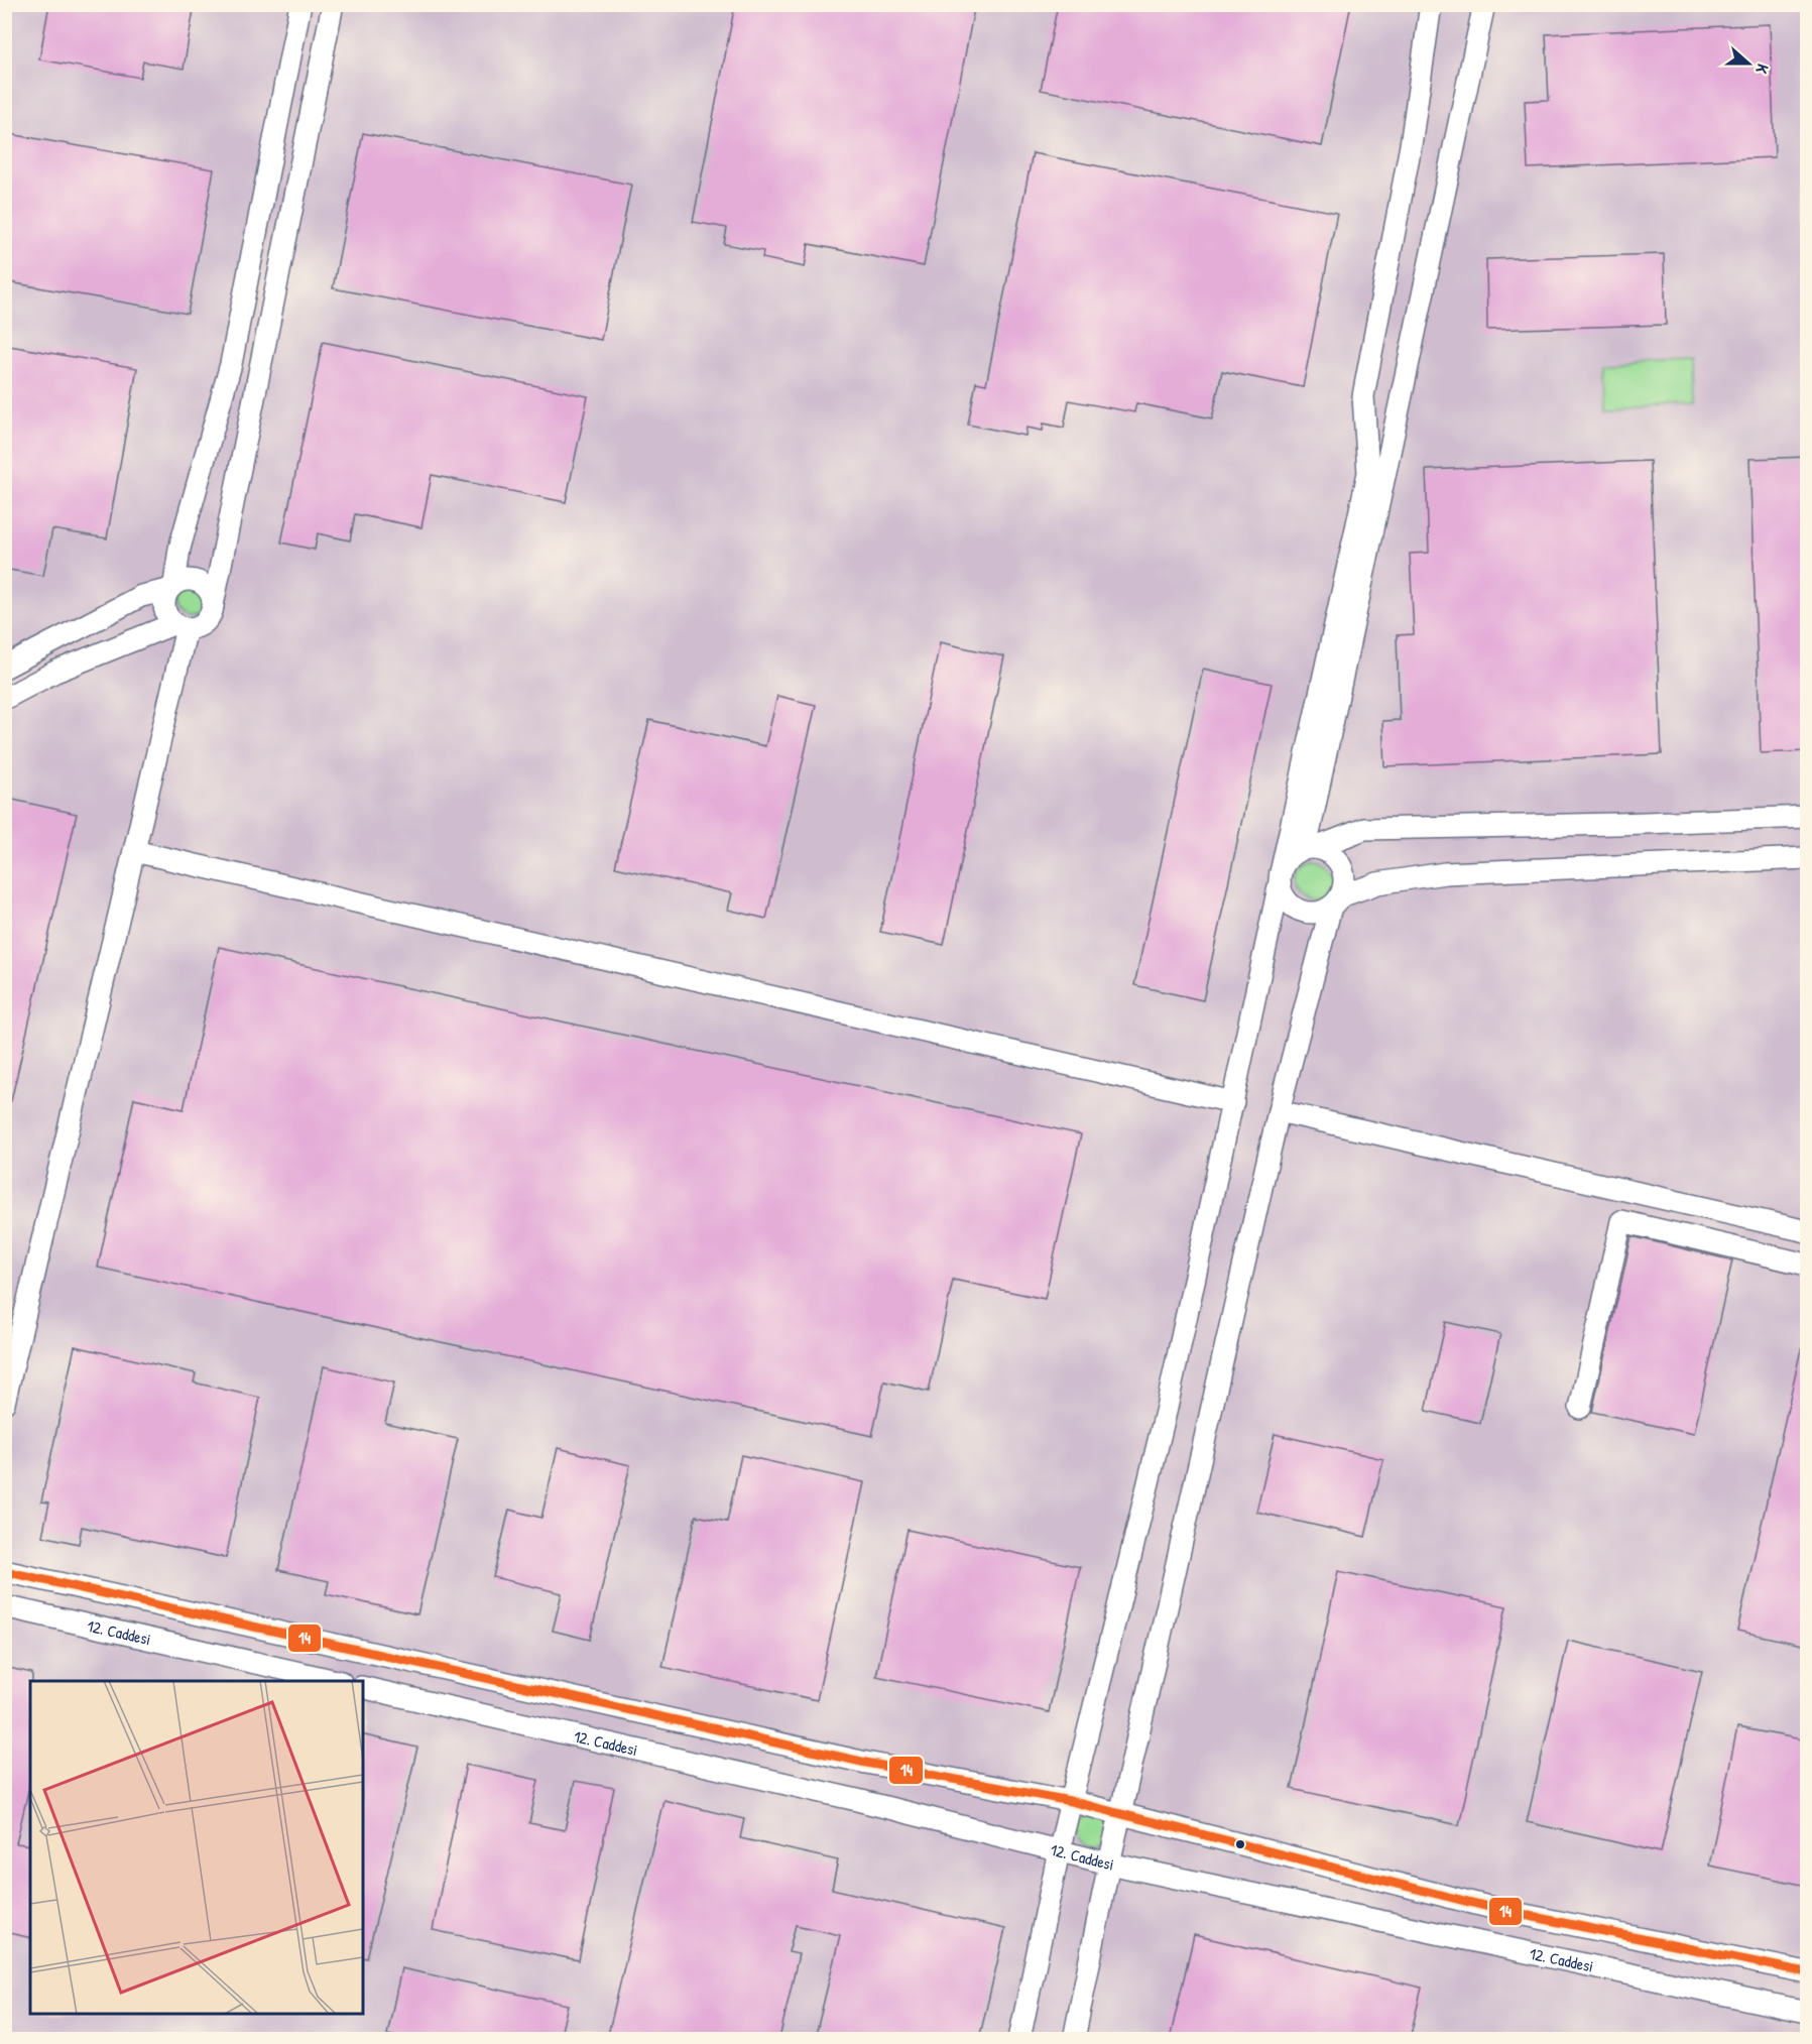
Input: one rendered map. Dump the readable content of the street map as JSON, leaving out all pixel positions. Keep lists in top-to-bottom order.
{
  "streets": {
    "street": ["12. Caddesi"]
  },
  "lines": ["transit line 14"],
  "north": "right"
}
